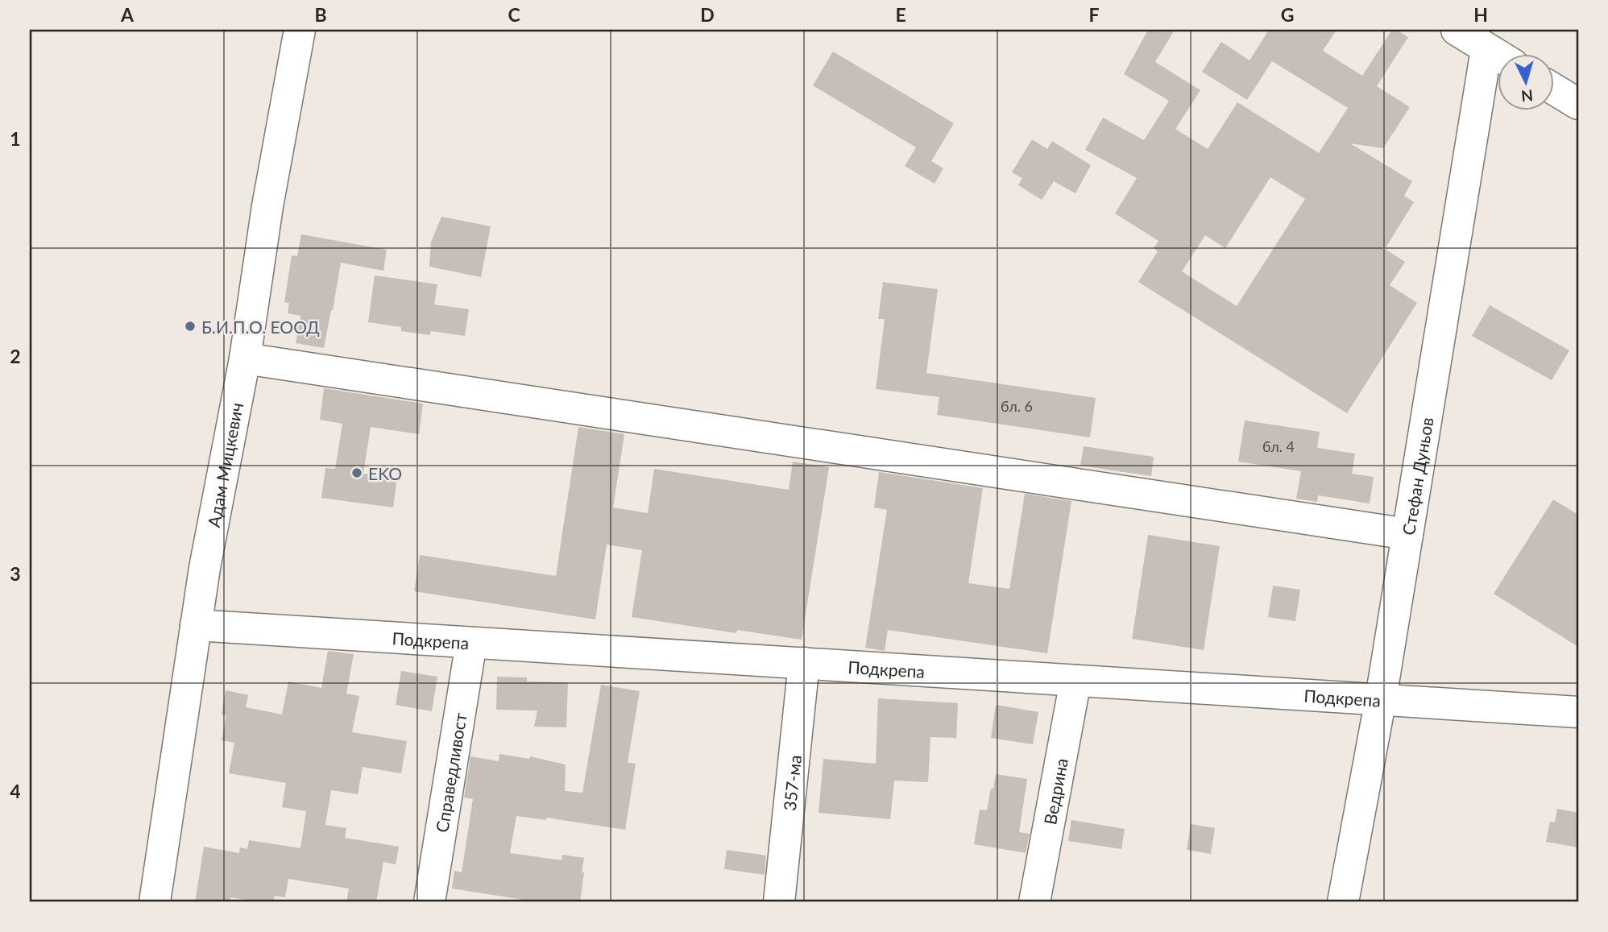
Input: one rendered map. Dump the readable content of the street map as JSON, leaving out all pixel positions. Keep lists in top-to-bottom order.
{
  "streets": {
    "street": [
      "Адам Мицкевич",
      "Стефан Дуньов",
      "Подкрепа",
      "Справедливост",
      "357-ма",
      "Ведрина"
    ]
  },
  "crossings": [
    ["Адам Мицкевич", "Подкрепа"],
    ["Стефан Дуньов", "Подкрепа"],
    ["Подкрепа", "Справедливост"],
    ["Подкрепа", "357-ма"],
    ["Подкрепа", "Ведрина"]
  ],
  "places": ["Б.И.П.О. ЕООД", "EKO"],
  "house_numbers": ["бл. 6", "бл. 4"],
  "north": "bottom",
  "grid": {
    "columns": [
      "A",
      "B",
      "C",
      "D",
      "E",
      "F",
      "G",
      "H"
    ],
    "rows": [
      "1",
      "2",
      "3",
      "4"
    ]
  }
}
